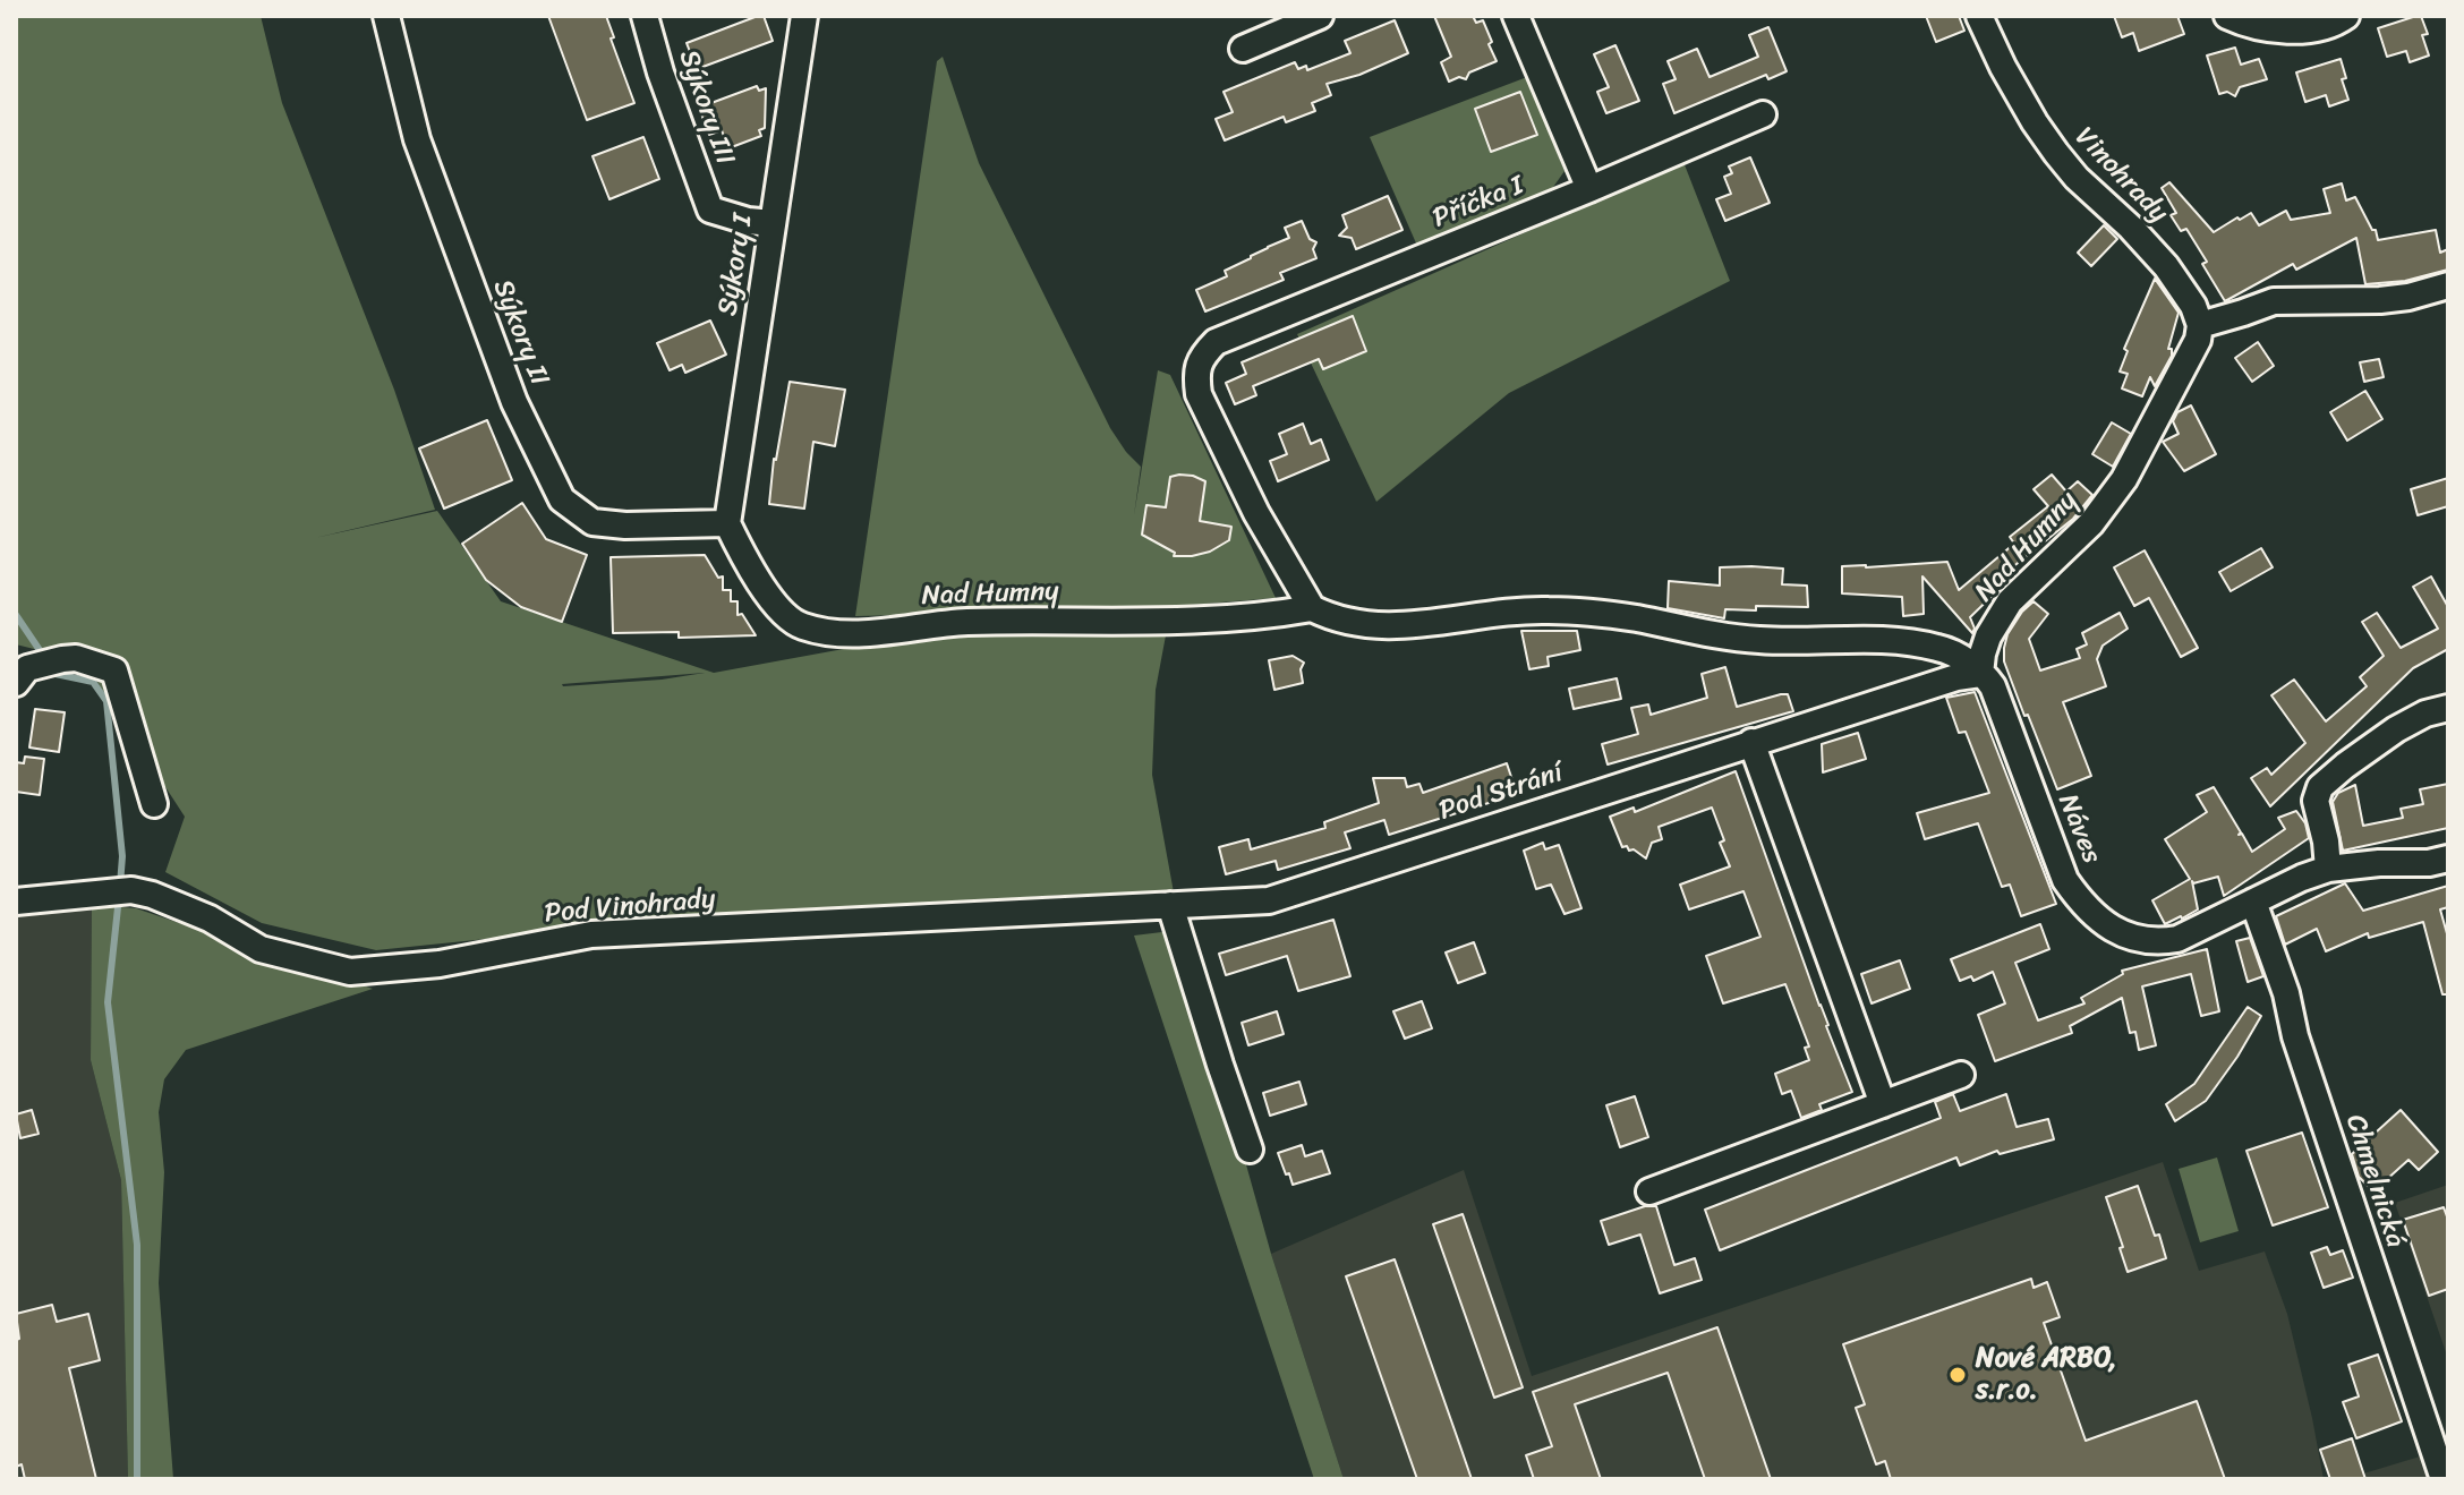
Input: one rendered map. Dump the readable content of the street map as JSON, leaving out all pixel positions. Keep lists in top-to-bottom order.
{
  "streets": {
    "street": [
      "Sýkory III",
      "Vinohrady",
      "Příčka I",
      "Sýkory I",
      "Sýkory II",
      "Nad Humny",
      "Pod Strání",
      "Náves",
      "Pod Vinohrady",
      "Chmelnická"
    ]
  },
  "crossings": [
    ["Sýkory III", "Sýkory I"],
    ["Vinohrady", "Nad Humny"],
    ["Příčka I", "Nad Humny"],
    ["Sýkory I", "Sýkory II"],
    ["Sýkory I", "Nad Humny"],
    ["Sýkory II", "Nad Humny"],
    ["Nad Humny", "Pod Strání"],
    ["Nad Humny", "Náves"],
    ["Pod Strání", "Náves"],
    ["Pod Strání", "Pod Vinohrady"],
    ["Náves", "Chmelnická"]
  ],
  "places": ["Nové ARBO, s.r.o."]
}
